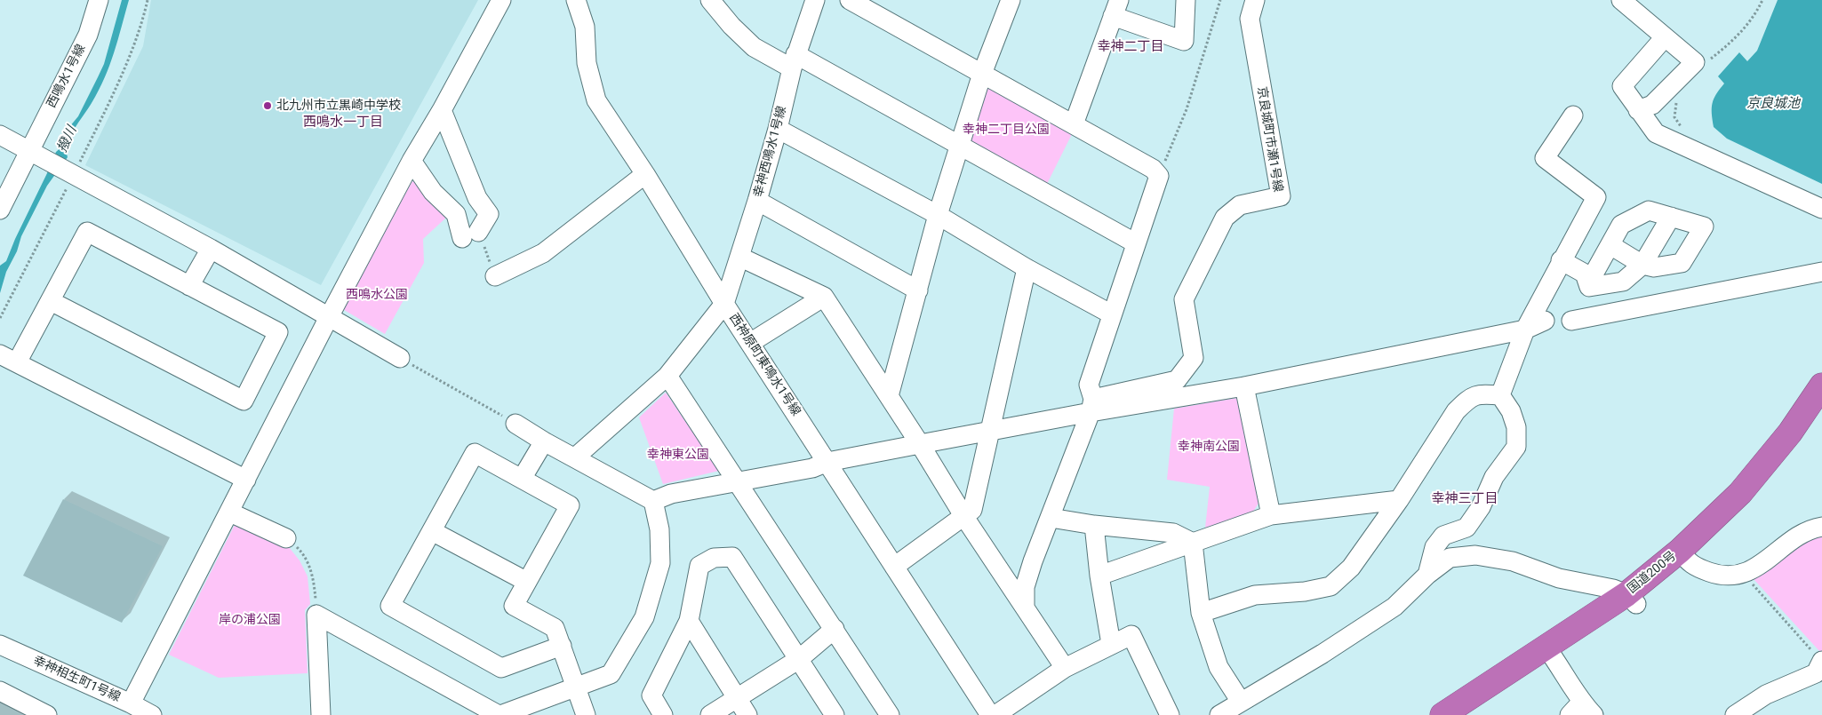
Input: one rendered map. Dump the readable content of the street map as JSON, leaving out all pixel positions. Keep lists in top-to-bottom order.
{
  "streets": {
    "highway": ["国道200号"],
    "street": [
      "西鳴水1号線",
      "京良城町市瀬1号線",
      "幸神西鳴水1号線",
      "西神原町東鳴水1号線",
      "幸神相生町1号線"
    ]
  },
  "crossings": [
    ["幸神西鳴水1号線", "西神原町東鳴水1号線"]
  ],
  "districts": ["幸神二丁目", "西鳴水一丁目", "幸神三丁目"],
  "water": ["京良城池", "撥川"],
  "parks": [
    "幸神二丁目公園",
    "西鳴水公園",
    "幸神南公園",
    "幸神東公園",
    "岸の浦公園"
  ],
  "places": ["北九州市立黒崎中学校"]
}
